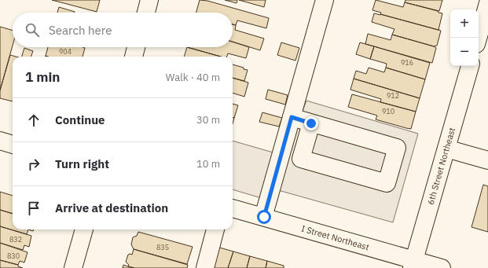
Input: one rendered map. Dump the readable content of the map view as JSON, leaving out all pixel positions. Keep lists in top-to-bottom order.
{
  "streets": {
    "street": ["6th Street Northeast", "I Street Northeast"]
  },
  "crossings": [
    ["6th Street Northeast", "I Street Northeast"]
  ],
  "house_numbers": [
    "904",
    "916",
    "912",
    "910",
    "832",
    "835",
    "830"
  ],
  "page": {
    "map_buttons": ["+", "−"],
    "search": "Search here",
    "heading": ["1 min", "Walk · 40 m"],
    "list": [
      ["Continue", "30 m"],
      ["Turn right", "10 m"],
      "Arrive at destination"
    ]
  }
}
